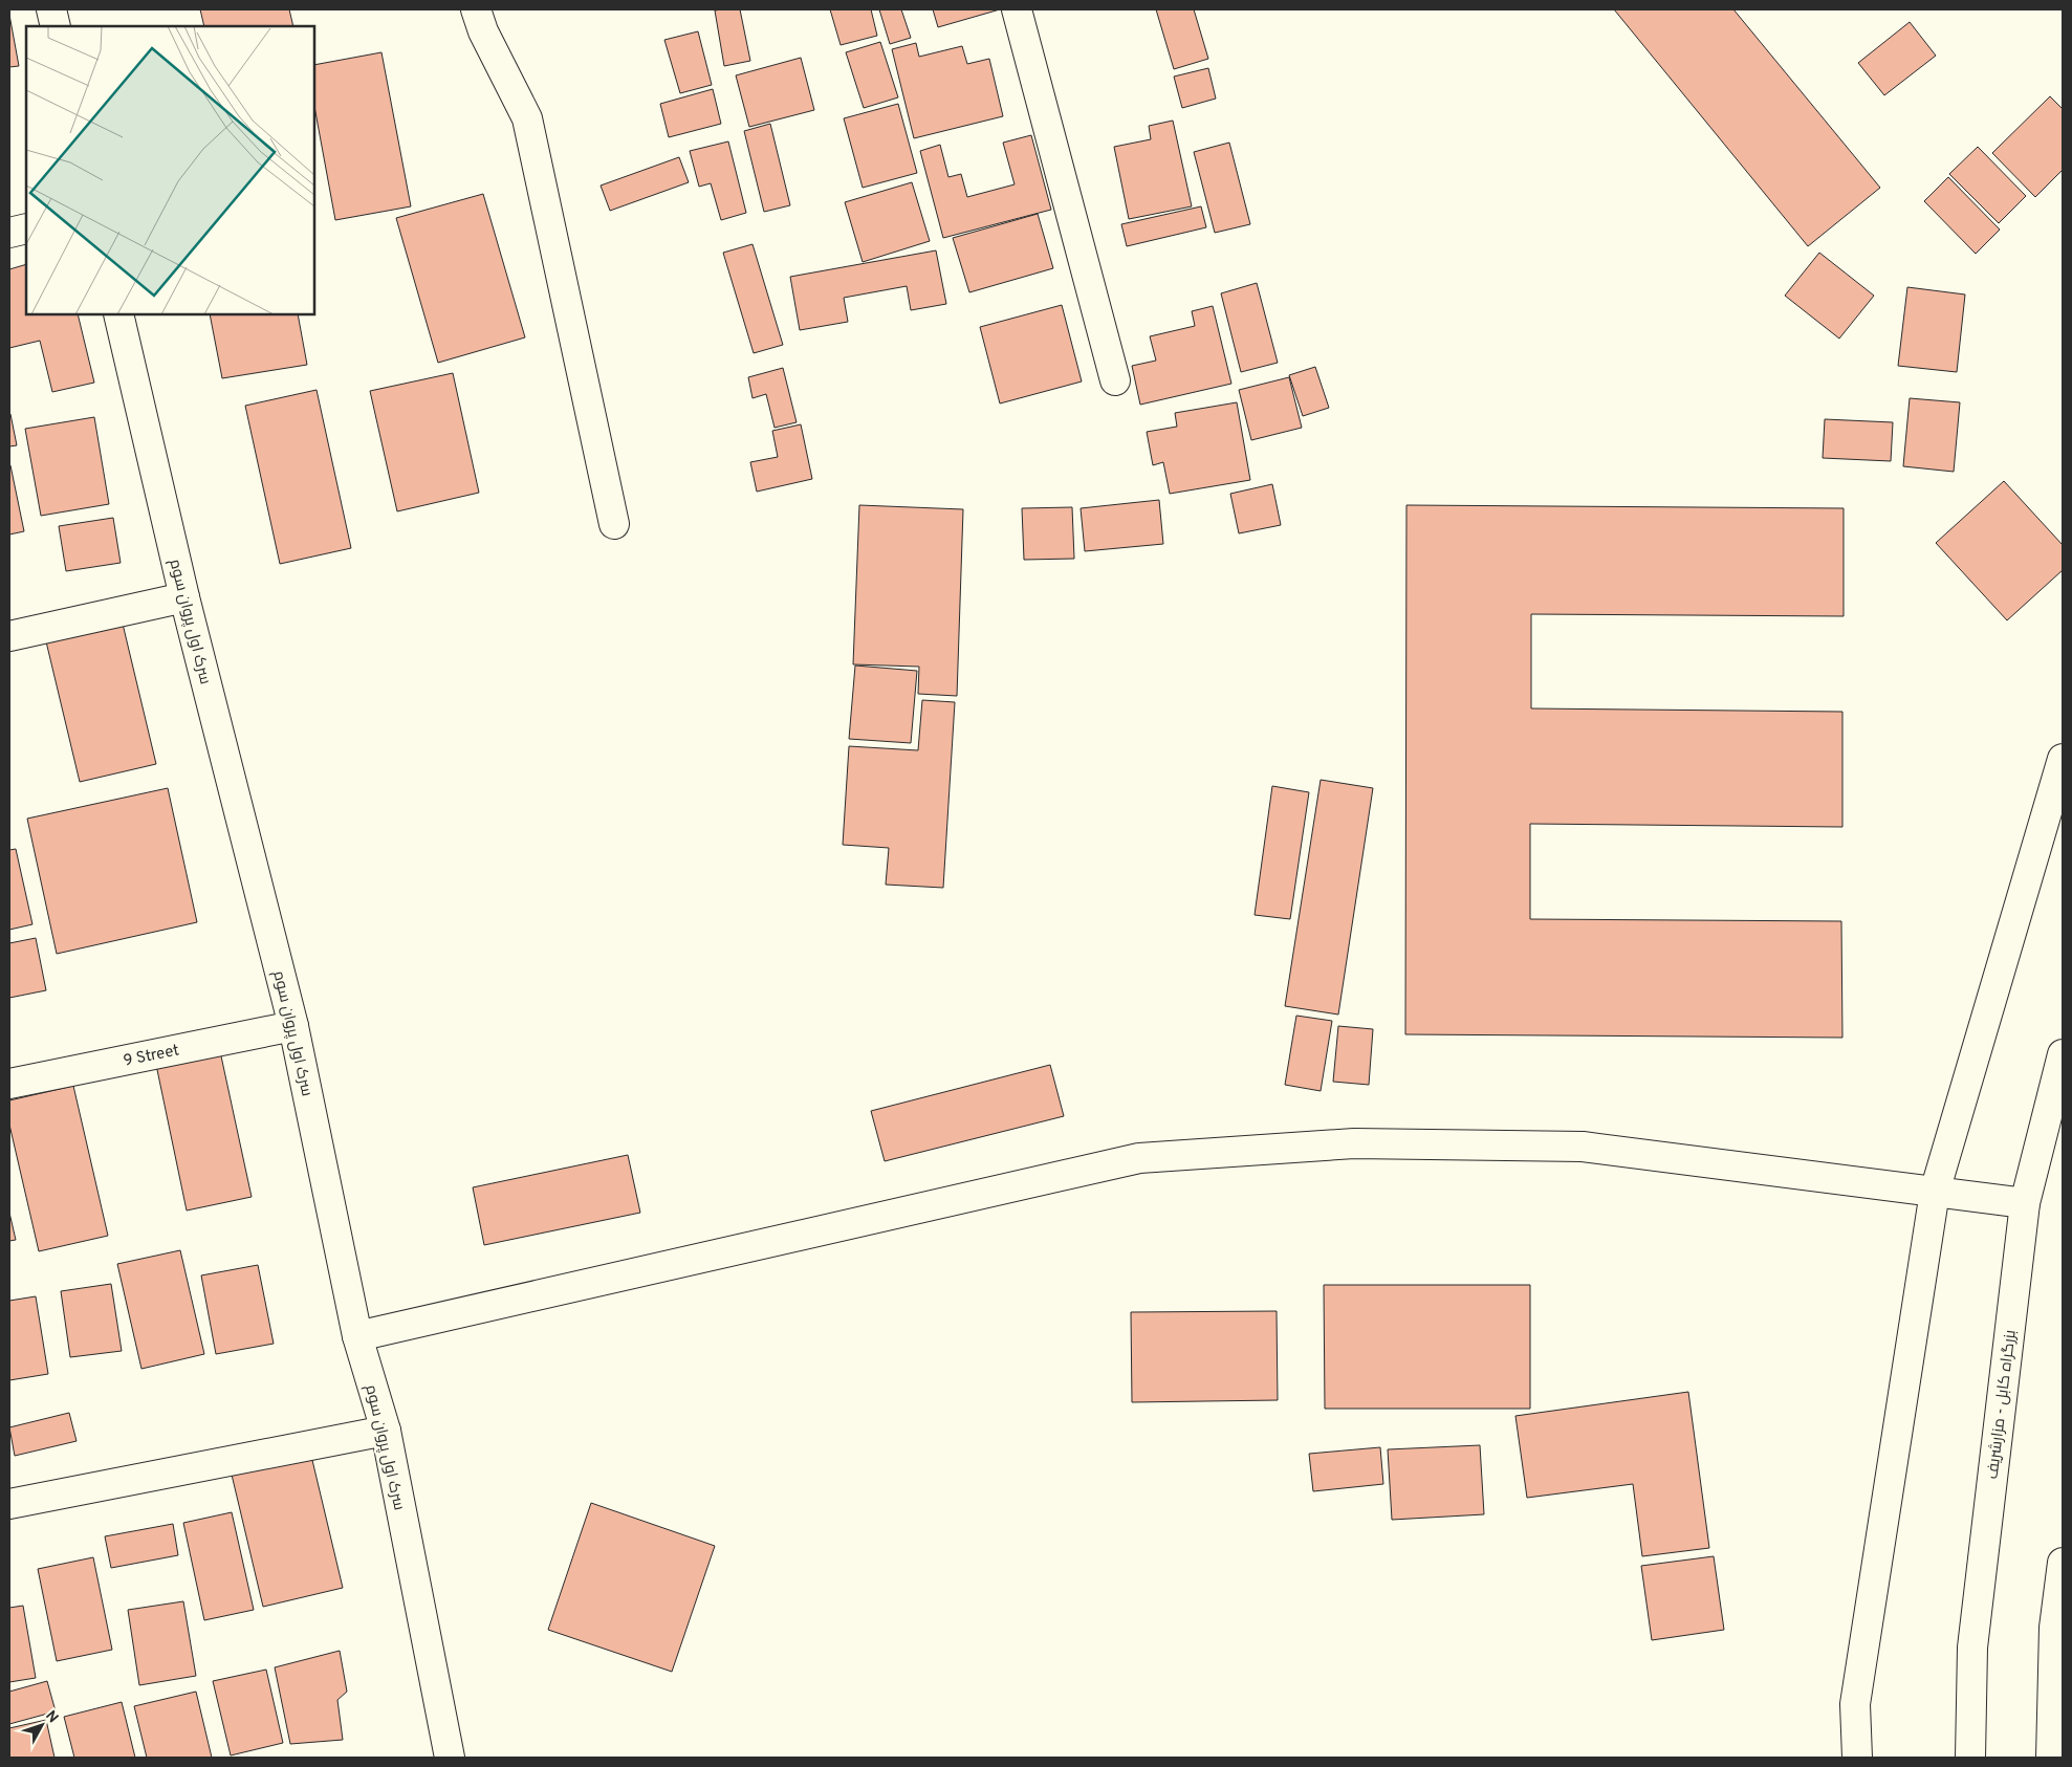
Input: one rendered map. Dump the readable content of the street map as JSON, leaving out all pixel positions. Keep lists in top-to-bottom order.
{
  "streets": {
    "main road": ["سرک اول پروان سوم", "9 Street", "بزرگراه کابل - مزارشریف"]
  },
  "crossings": [
    ["سرک اول پروان سوم", "9 Street"]
  ],
  "north": "top right"
}
